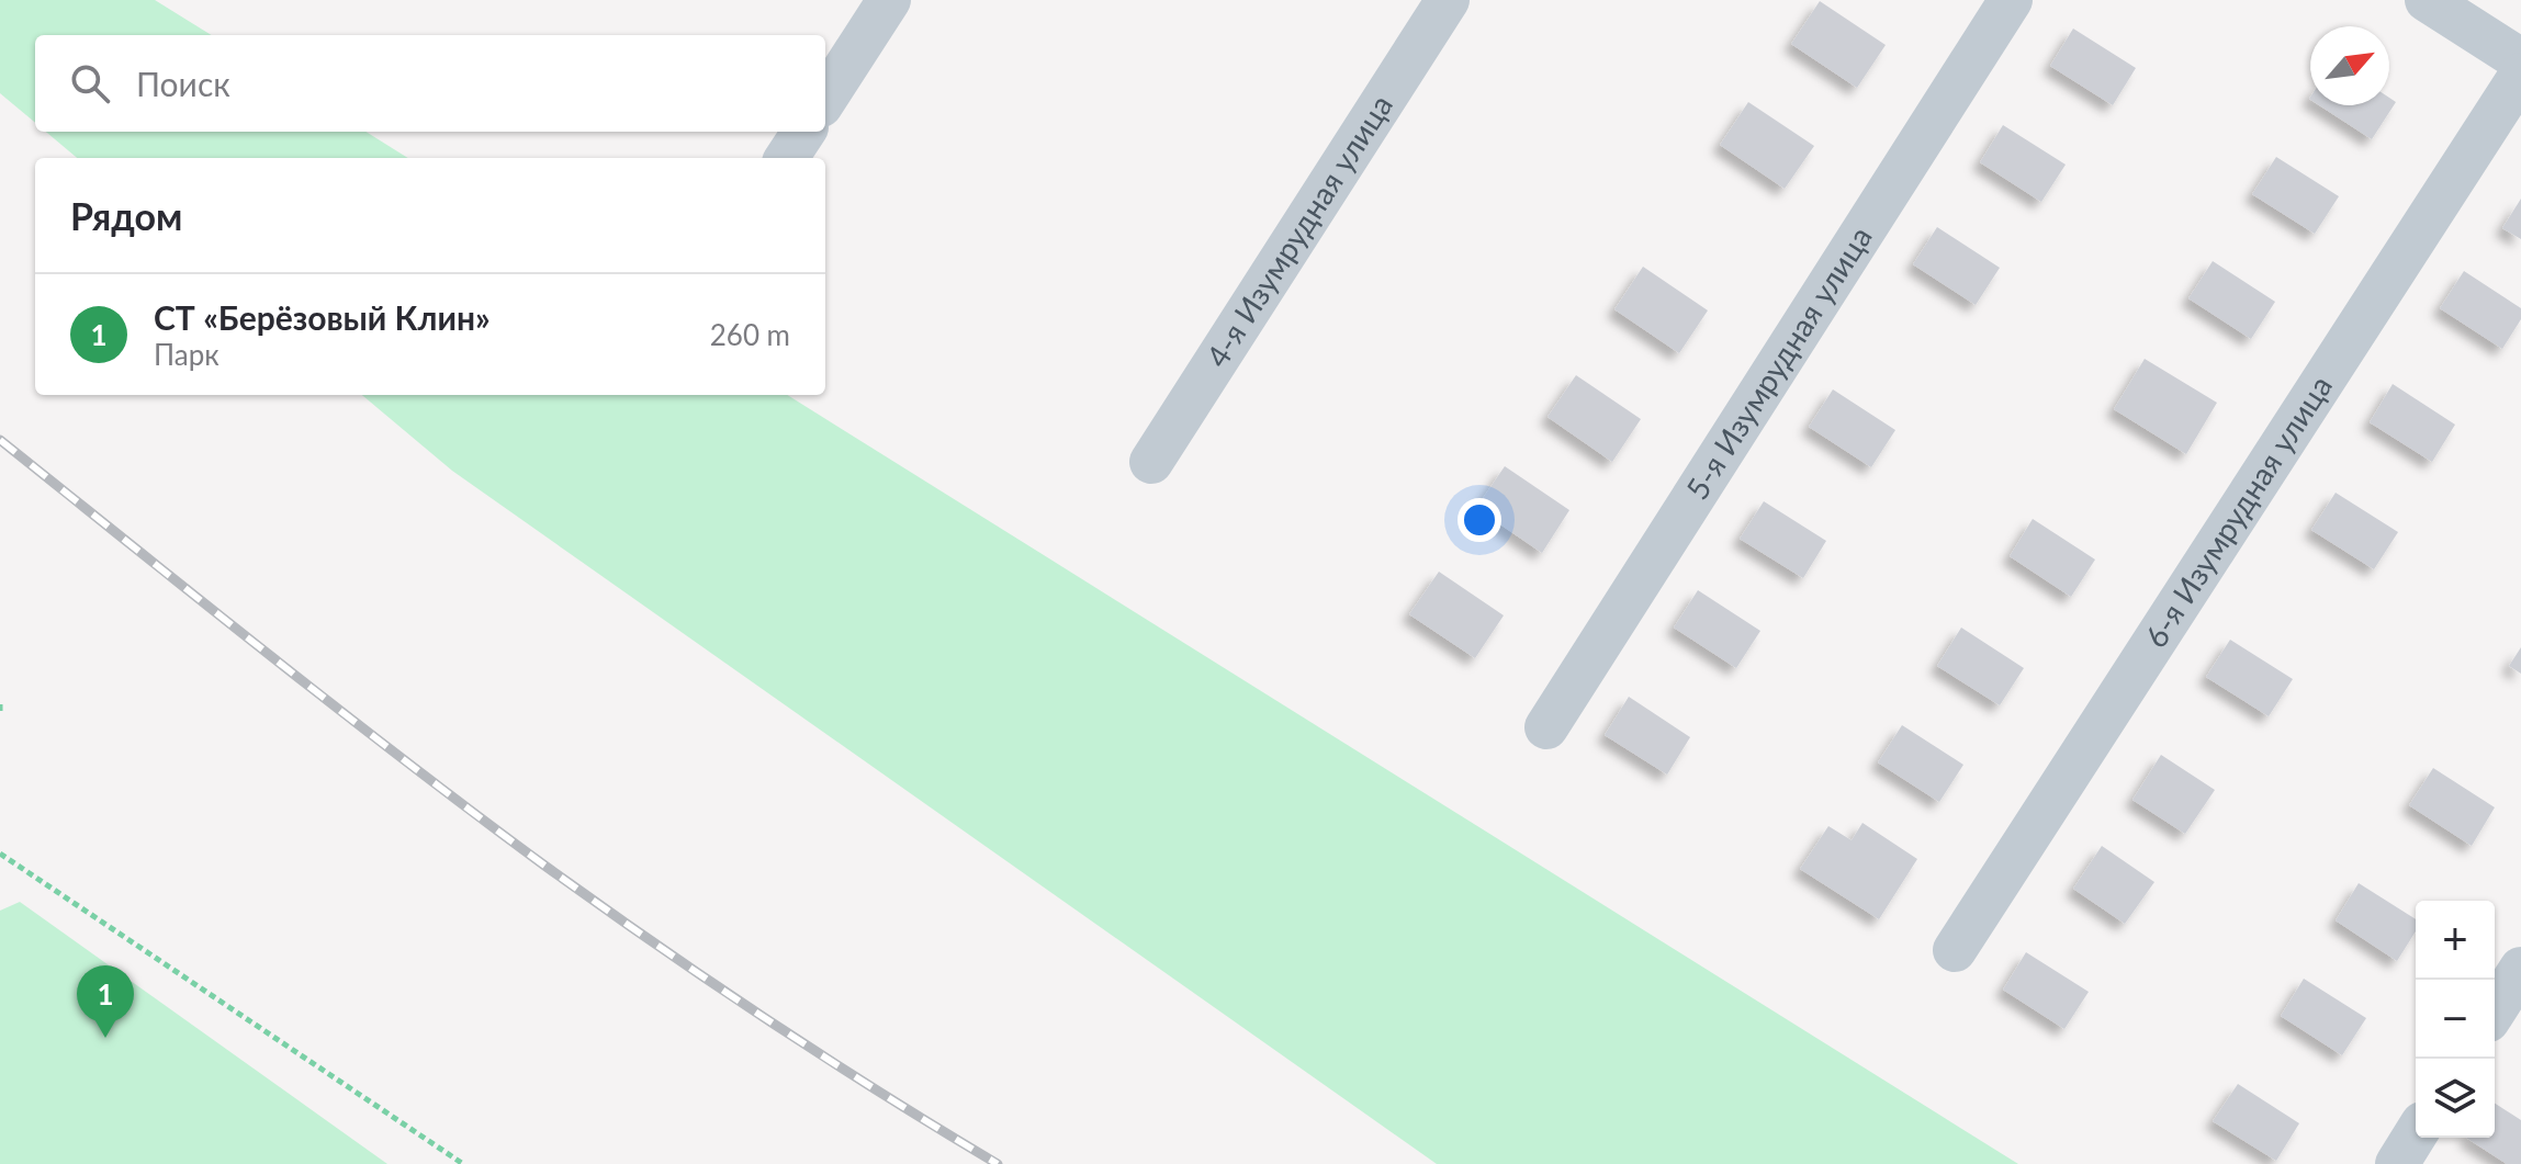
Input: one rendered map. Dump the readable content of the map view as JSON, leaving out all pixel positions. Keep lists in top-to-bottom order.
{
  "streets": {
    "street": ["4-я Изумрудная улица", "5-я Изумрудная улица", "6-я Изумрудная улица"]
  },
  "north": "top right",
  "page": {
    "search": "Поиск",
    "heading": "Рядом",
    "list": [
      {
        "mark": "1",
        "name": "СТ «Берёзовый Клин»",
        "note": "Парк",
        "value": "260 m"
      }
    ],
    "map_buttons": ["+", "−"],
    "pins": "1"
  }
}
